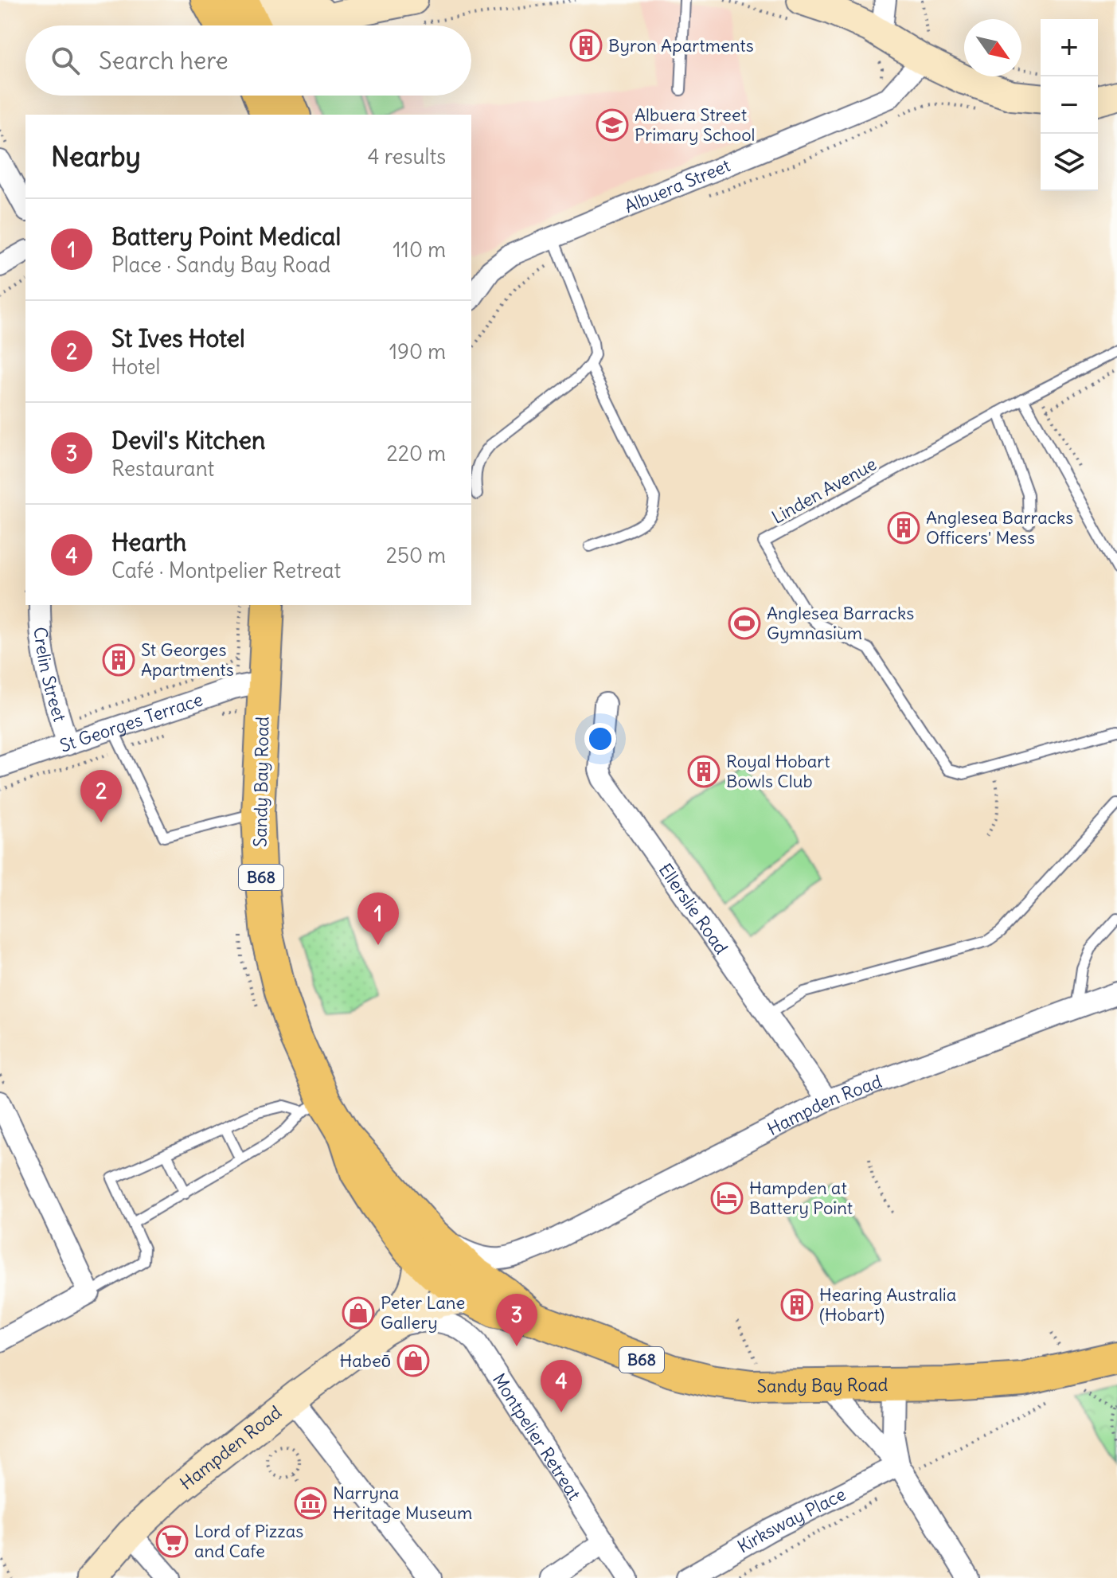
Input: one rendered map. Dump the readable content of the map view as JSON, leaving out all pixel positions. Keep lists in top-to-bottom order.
{
  "streets": {
    "main road": ["Sandy Bay Road", "B68"],
    "street": [
      "Albuera Street",
      "Crelin Street",
      "St Georges Terrace",
      "Ellerslie Road",
      "Hampden Road",
      "Montpelier Retreat",
      "Kirksway Place"
    ],
    "lane": ["Linden Avenue"]
  },
  "crossings": [
    ["Crelin Street", "St Georges Terrace"],
    ["St Georges Terrace", "Sandy Bay Road"],
    ["Sandy Bay Road", "Hampden Road"],
    ["Ellerslie Road", "Hampden Road"],
    ["Hampden Road", "Montpelier Retreat"]
  ],
  "places": {
    "building": [
      "Byron Apartments",
      "Anglesea Barracks Officers' Mess",
      "St Georges Apartments",
      "Royal Hobart Bowls Club",
      "Hearing Australia (Hobart)"
    ],
    "school or university": ["Albuera Street Primary School"],
    "sports": ["Anglesea Barracks Gymnasium"],
    "hotel": ["Hampden at Battery Point"],
    "shop": ["Peter Lane Gallery", "Habeō"],
    "museum": ["Narryna Heritage Museum"],
    "supermarket": ["Lord of Pizzas and Cafe"]
  },
  "north": "bottom right",
  "page": {
    "map_buttons": ["+", "−"],
    "search": "Search here",
    "heading": ["Nearby", "4 results"],
    "list": [
      {
        "mark": "1",
        "name": "Battery Point Medical",
        "note": "Place · Sandy Bay Road",
        "value": "110 m"
      },
      {
        "mark": "2",
        "name": "St Ives Hotel",
        "note": "Hotel",
        "value": "190 m"
      },
      {
        "mark": "3",
        "name": "Devil's Kitchen",
        "note": "Restaurant",
        "value": "220 m"
      },
      {
        "mark": "4",
        "name": "Hearth",
        "note": "Café · Montpelier Retreat",
        "value": "250 m"
      }
    ],
    "pins": [
      "2",
      "1",
      "3",
      "4"
    ]
  }
}
